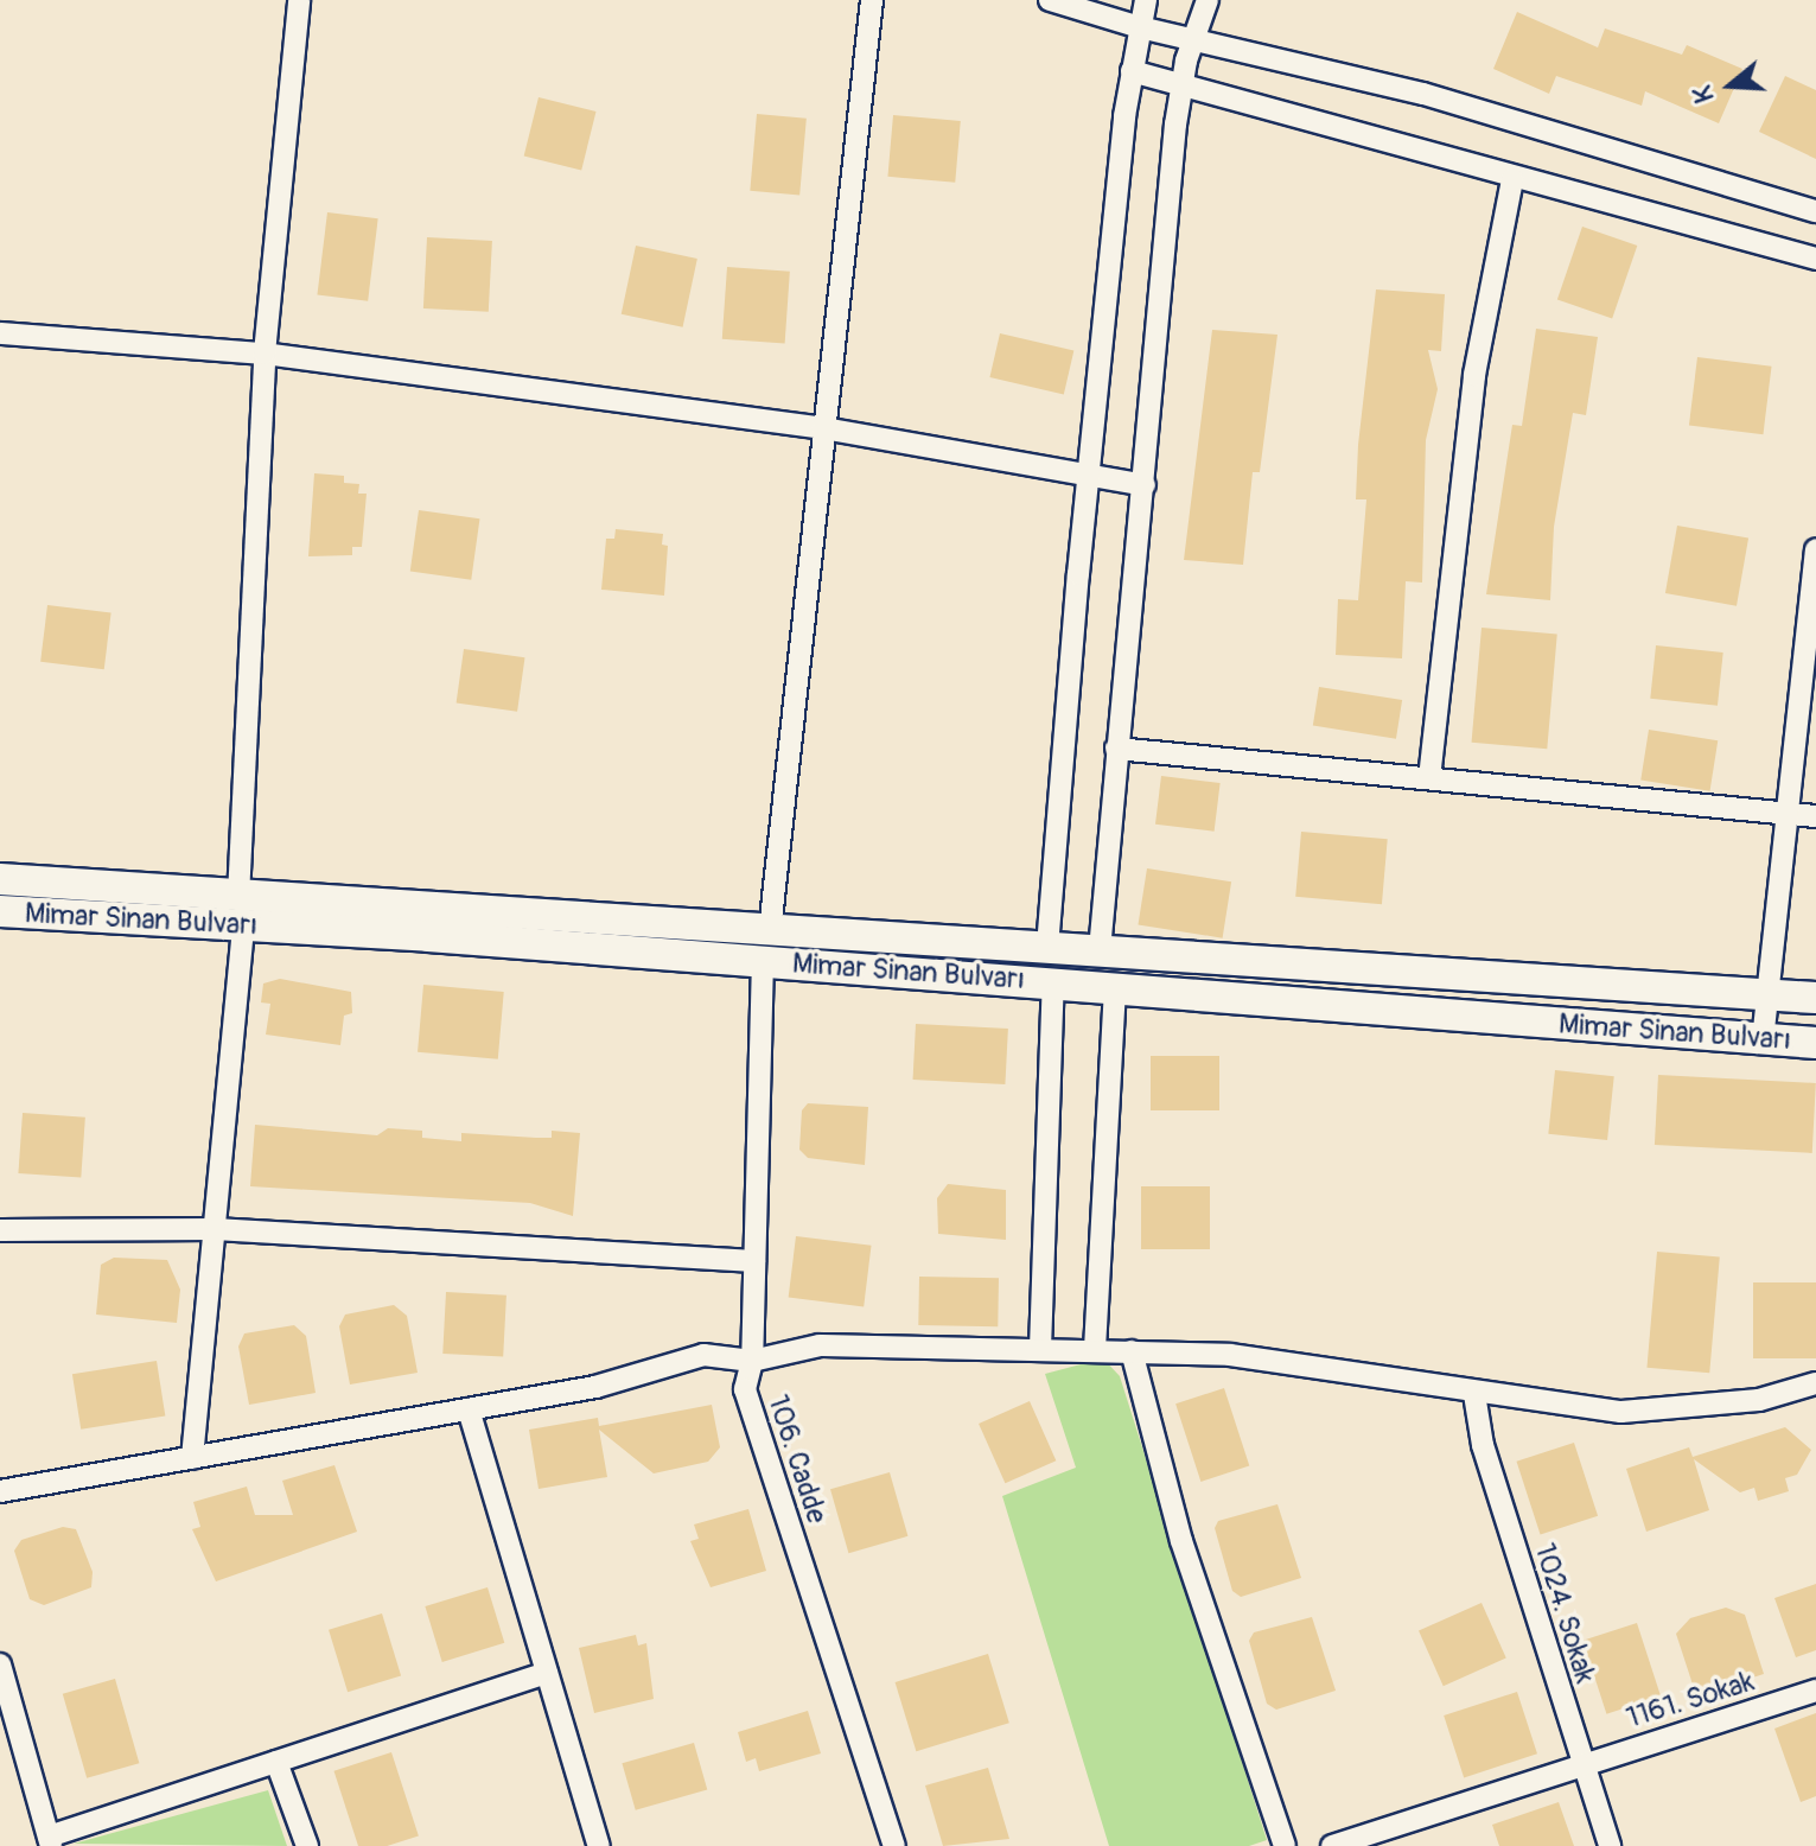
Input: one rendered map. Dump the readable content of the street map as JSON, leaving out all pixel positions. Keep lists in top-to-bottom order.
{
  "streets": {
    "main road": ["Mimar Sinan Bulvarı"],
    "street": ["106. Cadde", "1024. Sokak", "1161. Sokak"]
  },
  "crossings": [
    ["Mimar Sinan Bulvarı", "106. Cadde"],
    ["1024. Sokak", "1161. Sokak"]
  ],
  "north": "left"
}
